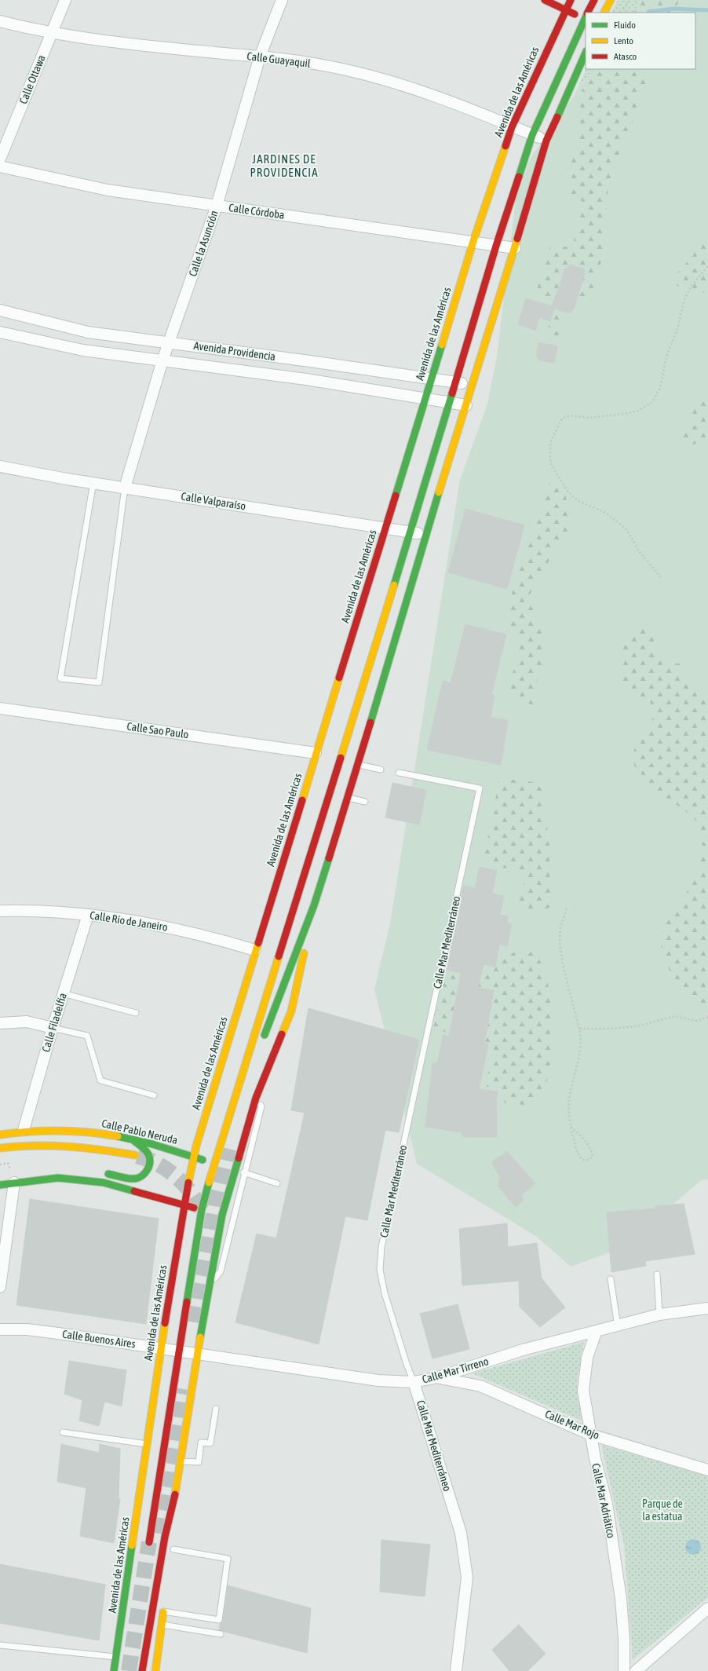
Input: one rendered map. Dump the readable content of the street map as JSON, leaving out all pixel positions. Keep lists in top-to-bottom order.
{
  "streets": {
    "main road": ["Avenida de las Américas", "Calle Pablo Neruda"],
    "street": [
      "Calle Guayaquil",
      "Calle Ottawa",
      "Calle Córdoba",
      "Calle la Asunción",
      "Avenida Providencia",
      "Calle Valparaíso",
      "Calle Sao Paulo",
      "Calle Río de Janeiro",
      "Calle Mar Mediterráneo",
      "Calle Filadelfia",
      "Calle Buenos Aires",
      "Calle Mar Tirreno",
      "Calle Mar Rojo",
      "Calle Mar Adriático"
    ]
  },
  "crossings": [
    ["Calle Guayaquil", "Calle Ottawa"],
    ["Calle Guayaquil", "Avenida de las Américas"],
    ["Calle Guayaquil", "Calle la Asunción"],
    ["Avenida de las Américas", "Calle Córdoba"],
    ["Avenida de las Américas", "Avenida Providencia"],
    ["Avenida de las Américas", "Calle Valparaíso"],
    ["Avenida de las Américas", "Calle Sao Paulo"],
    ["Avenida de las Américas", "Calle Río de Janeiro"],
    ["Avenida de las Américas", "Calle Pablo Neruda"],
    ["Avenida de las Américas", "Calle Buenos Aires"],
    ["Calle Córdoba", "Calle la Asunción"],
    ["Calle la Asunción", "Avenida Providencia"],
    ["Calle la Asunción", "Calle Valparaíso"],
    ["Calle Río de Janeiro", "Calle Filadelfia"],
    ["Calle Mar Mediterráneo", "Calle Mar Tirreno"],
    ["Calle Filadelfia", "Calle Pablo Neruda"],
    ["Calle Buenos Aires", "Calle Mar Tirreno"],
    ["Calle Mar Tirreno", "Calle Mar Rojo"],
    ["Calle Mar Tirreno", "Calle Mar Adriático"],
    ["Calle Mar Rojo", "Calle Mar Adriático"]
  ],
  "districts": ["JARDINES DE PROVIDENCIA"],
  "parks": ["Parque de la estatua"],
  "legend": ["Fluido", "Lento", "Atasco"]
}
